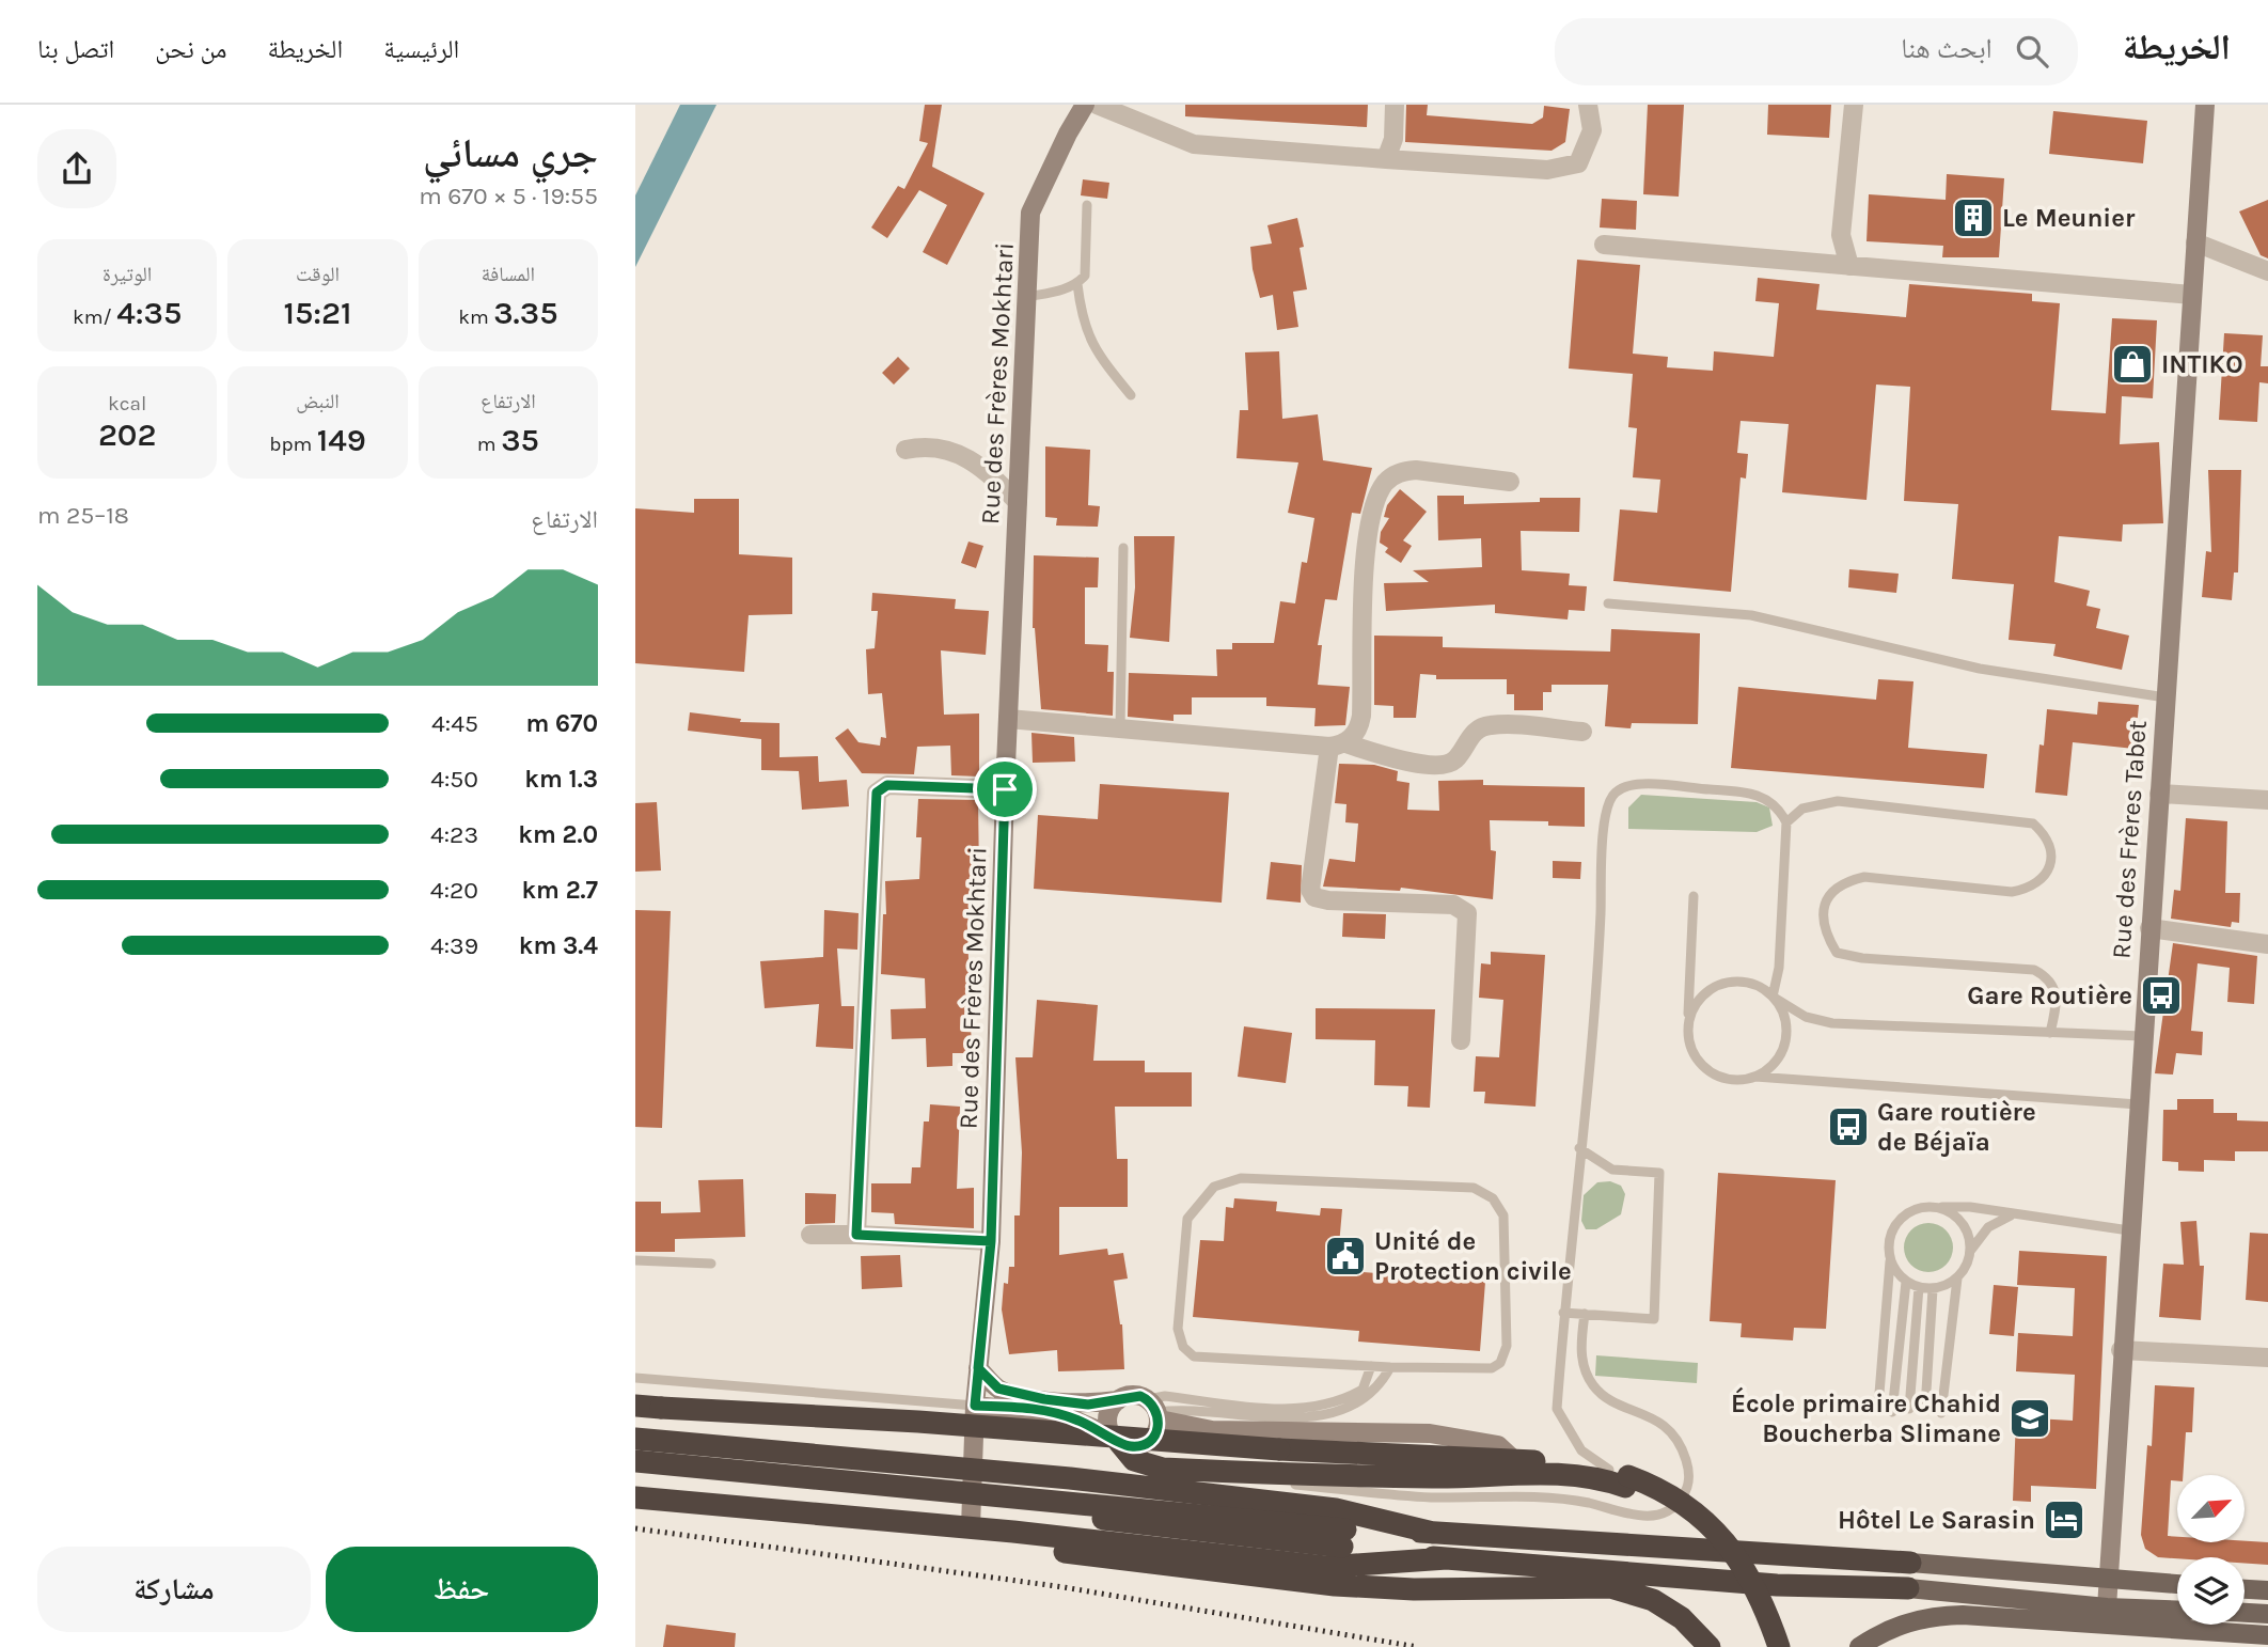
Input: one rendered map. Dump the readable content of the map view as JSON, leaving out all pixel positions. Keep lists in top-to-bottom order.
{
  "streets": {
    "street": ["Rue des Frères Mokhtari", "Rue des Frères Tabet"]
  },
  "places": {
    "building": ["Le Meunier"],
    "shop": ["INTIKO"],
    "bus stop": ["Gare Routière", "Gare routière de Béjaïa"],
    "public building": ["Unité de Protection civile"],
    "school or university": ["École primaire Chahid Boucherba Slimane"],
    "hotel": ["Hôtel Le Sarasin"]
  },
  "north": "top right",
  "page": {
    "header": "الخريطة",
    "search": "ابحث هنا",
    "nav": [
      "الرئيسية",
      "الخريطة",
      "من نحن",
      "اتصل بنا"
    ],
    "heading": ["جري مسائي", "19:55 · 5 × 670 m"],
    "stats": [
      ["المسافة", "3.35 km"],
      ["الوقت", "15:21"],
      ["الوتيرة", "4:35 /km"],
      ["الارتفاع", "35 m"],
      ["النبض", "149 bpm"],
      ["kcal", "202"]
    ],
    "chart": ["الارتفاع", "18–25 m"],
    "list": [
      {
        "name": "670 m",
        "note": "4:45"
      },
      {
        "name": "1.3 km",
        "note": "4:50"
      },
      {
        "name": "2.0 km",
        "note": "4:23"
      },
      {
        "name": "2.7 km",
        "note": "4:20"
      },
      {
        "name": "3.4 km",
        "note": "4:39"
      }
    ],
    "buttons": ["حفظ", "مشاركة"]
  }
}
